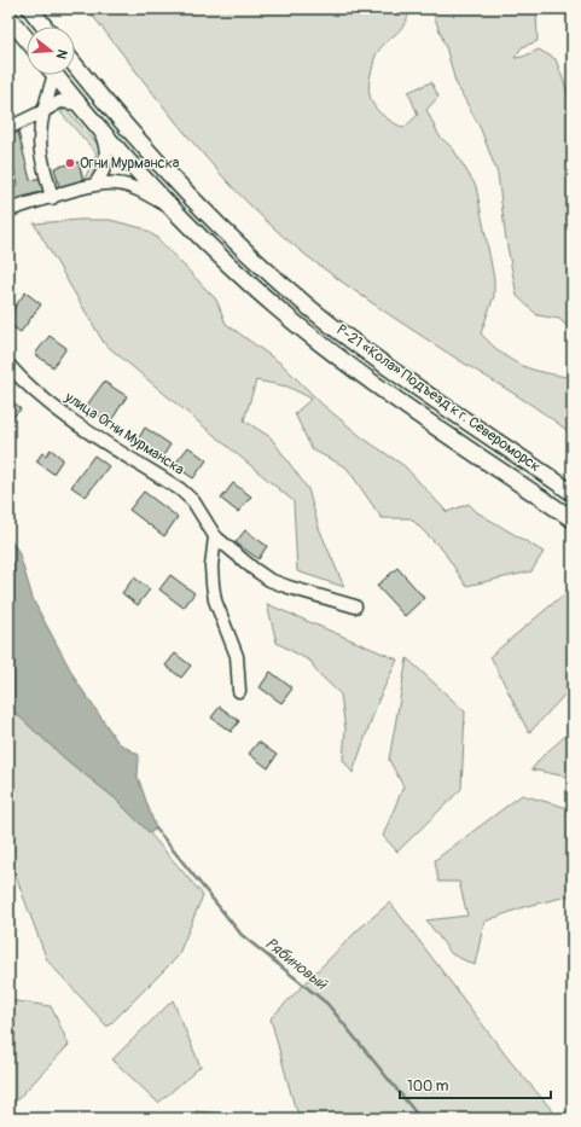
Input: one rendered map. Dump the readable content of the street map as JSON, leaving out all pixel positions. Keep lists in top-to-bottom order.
{
  "streets": {
    "main road": ["Р-21 «Кола» Подъезд к г. Североморск"],
    "street": ["улица Огни Мурманска"]
  },
  "water": ["Рябиновый"],
  "places": ["Огни Мурманска"],
  "scale_bar": "100 m",
  "north": "right"
}
